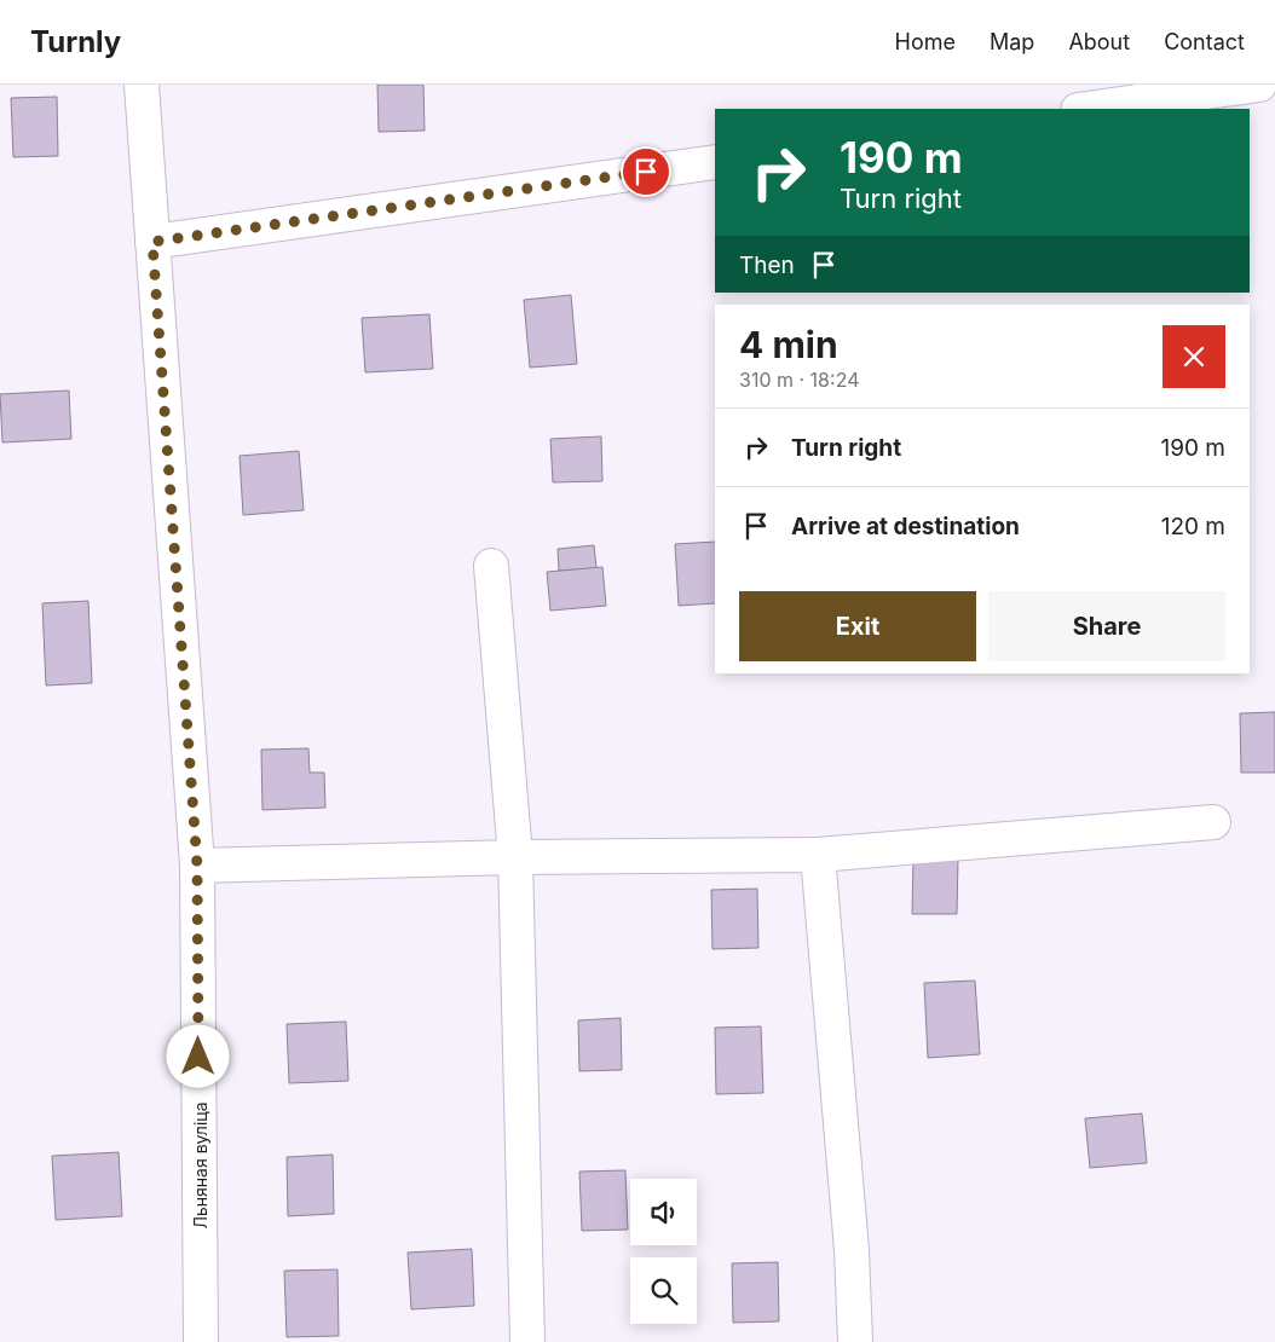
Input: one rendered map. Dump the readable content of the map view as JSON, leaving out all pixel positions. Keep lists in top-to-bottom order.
{
  "streets": {
    "street": ["Льняная вуліца"]
  },
  "page": {
    "header": "Turnly",
    "nav": [
      "Home",
      "Map",
      "About",
      "Contact"
    ],
    "turn": ["190 m", "Turn right"],
    "then": "Then",
    "heading": ["4 min", "310 m · 18:24"],
    "list": [
      {
        "name": "Turn right",
        "value": "190 m"
      },
      {
        "name": "Arrive at destination",
        "value": "120 m"
      }
    ],
    "buttons": ["Exit", "Share"]
  }
}
